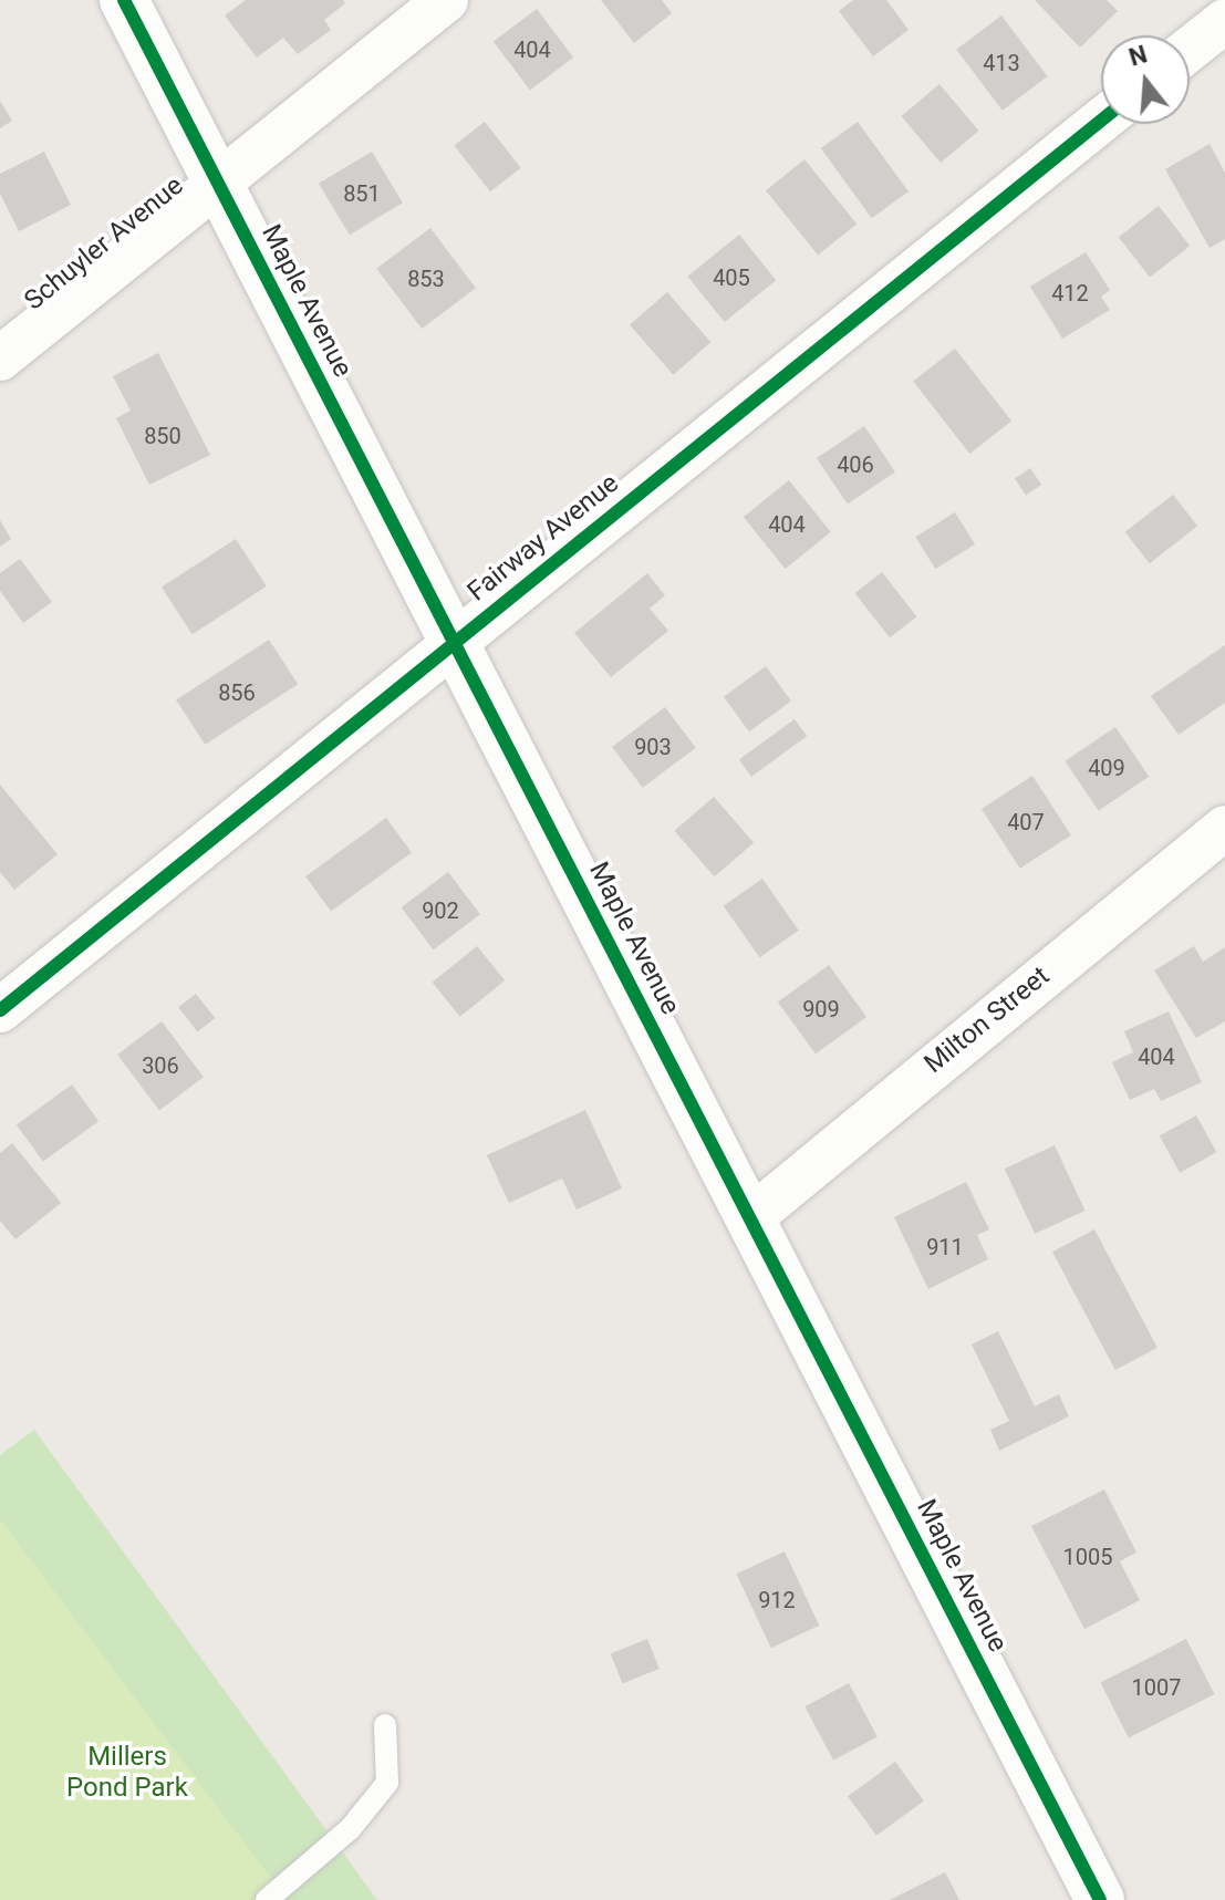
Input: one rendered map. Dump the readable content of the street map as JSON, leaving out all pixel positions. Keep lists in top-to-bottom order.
{
  "streets": {
    "main road": ["Maple Avenue"],
    "street": ["Schuyler Avenue", "Fairway Avenue", "Milton Street"]
  },
  "crossings": [
    ["Schuyler Avenue", "Maple Avenue"],
    ["Maple Avenue", "Fairway Avenue"],
    ["Maple Avenue", "Milton Street"]
  ],
  "parks": ["Millers Pond Park"],
  "house_numbers": [
    "404",
    "413",
    "851",
    "405",
    "853",
    "412",
    "850",
    "406",
    "404",
    "856",
    "903",
    "409",
    "407",
    "902",
    "909",
    "404",
    "306",
    "911",
    "1005",
    "912",
    "1007"
  ],
  "north": "top"
}
